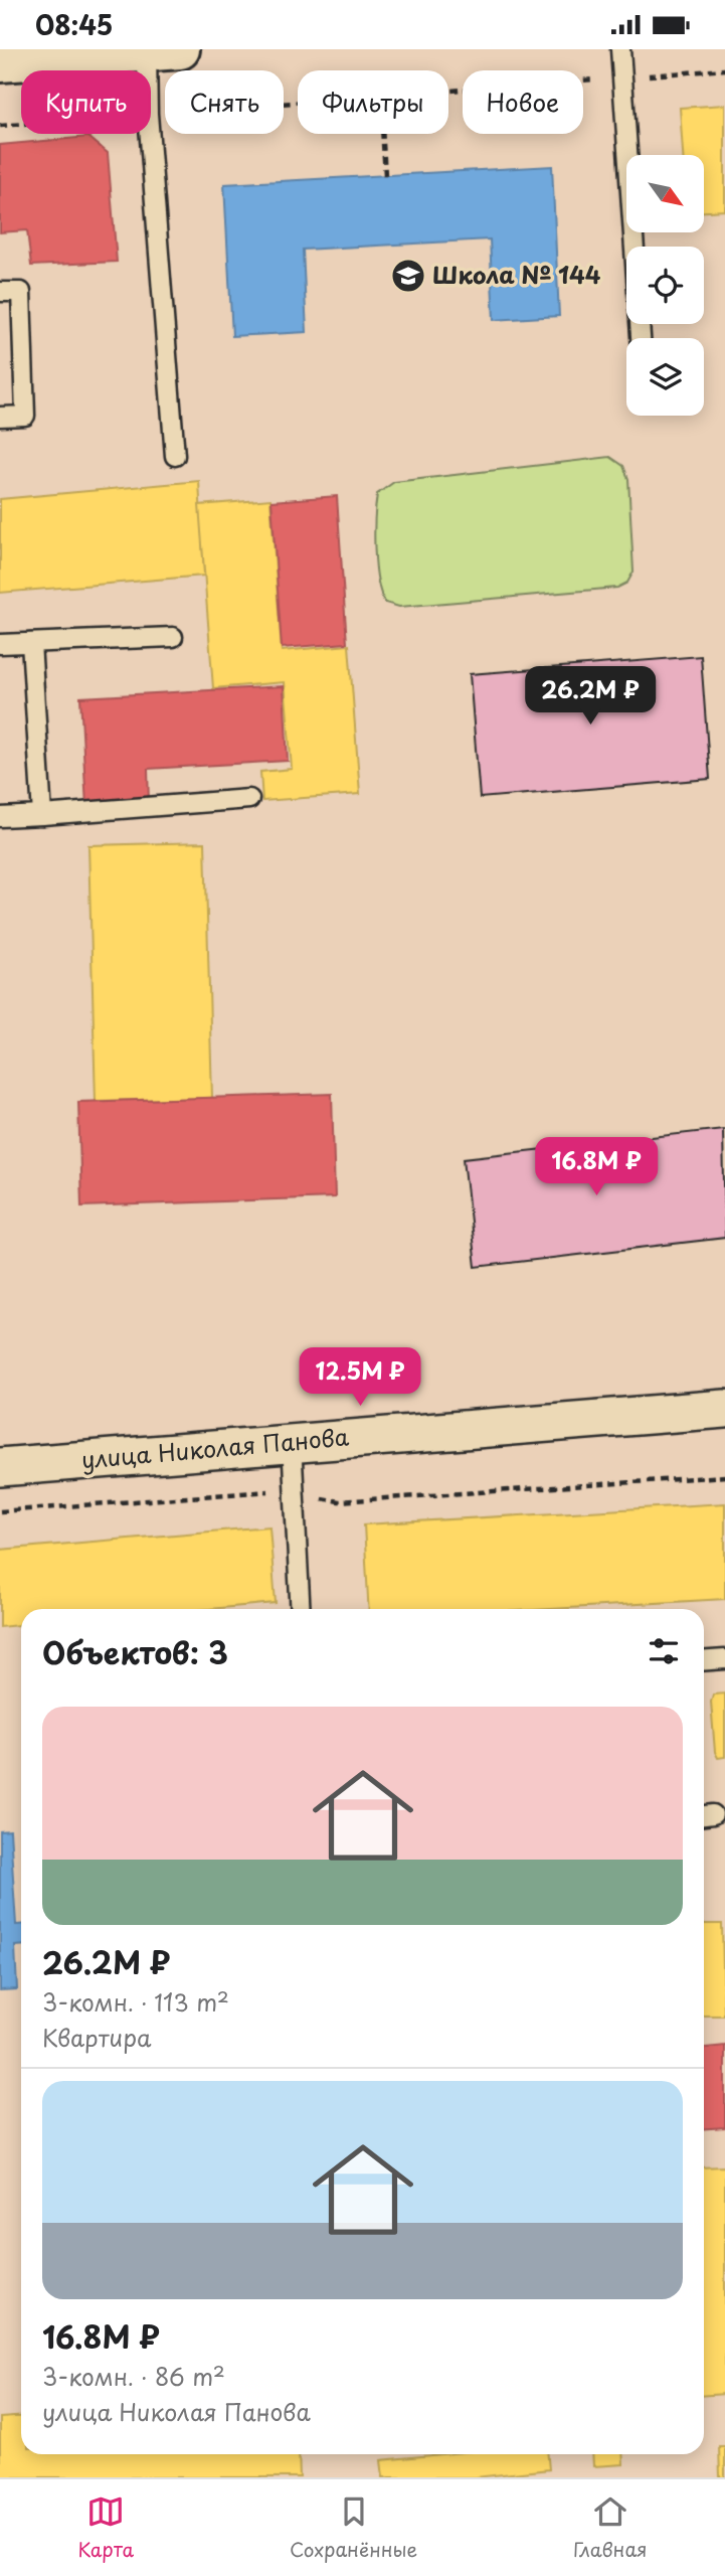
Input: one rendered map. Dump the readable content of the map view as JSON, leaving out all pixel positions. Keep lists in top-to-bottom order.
{
  "streets": {
    "street": ["улица Николая Панова"]
  },
  "places": {
    "school or university": ["Школа № 144"]
  },
  "north": "bottom right",
  "page": {
    "status": "08:45",
    "chip": [
      "Купить",
      "Снять",
      "Фильтры",
      "Новое"
    ],
    "price": ["26.2M ₽", "16.8M ₽", "12.5M ₽"],
    "heading": "Объектов: 3",
    "list": [
      {
        "name": "26.2M ₽",
        "note": "3-комн. · 113 m² · Квартира"
      },
      {
        "name": "16.8M ₽",
        "note": "3-комн. · 86 m² · улица Николая Панова"
      }
    ],
    "tabs": ["Карта", "Сохранённые", "Главная"]
  }
}
